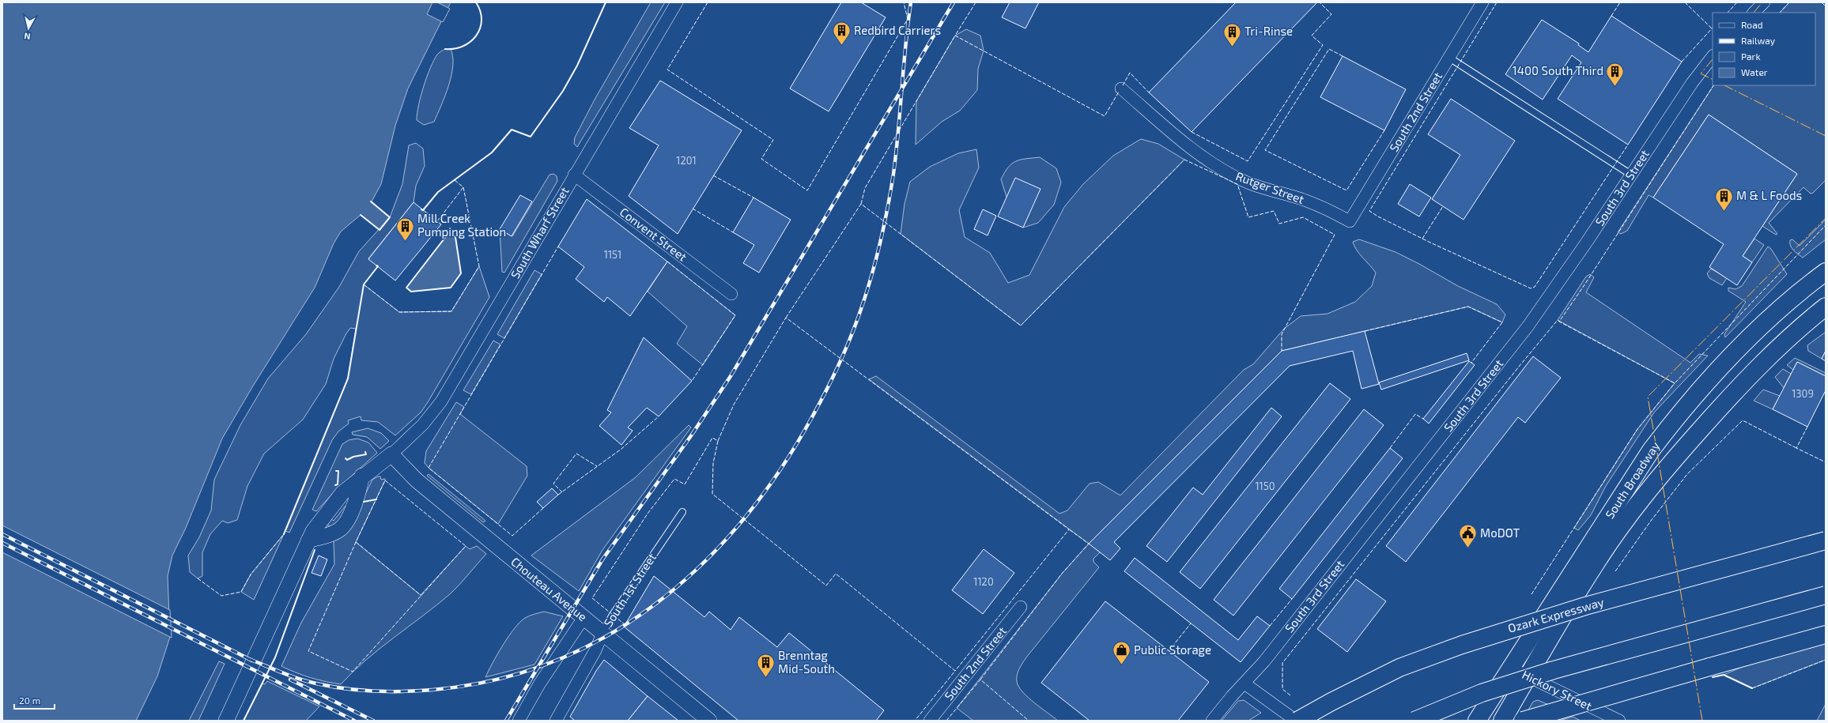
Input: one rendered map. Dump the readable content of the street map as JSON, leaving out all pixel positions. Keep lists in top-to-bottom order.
{
  "streets": {
    "main road": ["South Broadway", "Ozark Expressway"],
    "street": [
      "South 2nd Street",
      "Rutger Street",
      "South 3rd Street",
      "South Wharf Street",
      "Convent Street",
      "Chouteau Avenue",
      "South 1st Street",
      "Hickory Street"
    ]
  },
  "crossings": [
    ["South 2nd Street", "Rutger Street"],
    ["South Wharf Street", "Convent Street"],
    ["South Wharf Street", "Chouteau Avenue"],
    ["South Broadway", "Hickory Street"],
    ["Chouteau Avenue", "South 1st Street"]
  ],
  "places": {
    "building": [
      "Redbird Carriers",
      "Tri-Rinse",
      "1400 South Third",
      "M & L Foods",
      "Mill Creek Pumping Station",
      "Brenntag Mid-South"
    ],
    "public building": ["MoDOT"],
    "shop": ["Public Storage"]
  },
  "house_numbers": [
    "1201",
    "1151",
    "1309",
    "1150",
    "1120"
  ],
  "legend": [
    "Road",
    "Railway",
    "Park",
    "Water"
  ],
  "scale_bar": "20 m",
  "north": "bottom"
}
